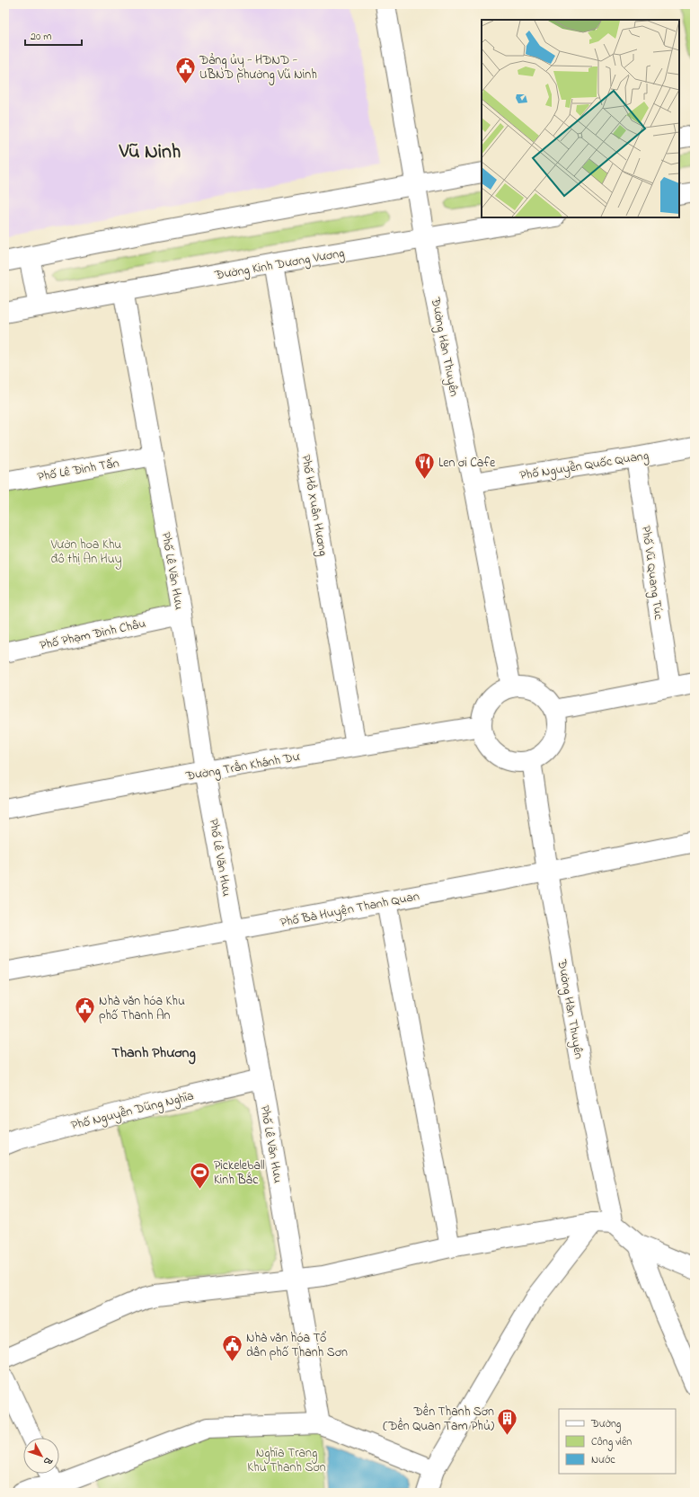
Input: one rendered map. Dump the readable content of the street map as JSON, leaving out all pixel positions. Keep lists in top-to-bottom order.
{
  "streets": {
    "street": [
      "Đường Kinh Dương Vương",
      "Đường Hàn Thuyên",
      "Phố Nguyễn Quốc Quang",
      "Phố Lê Đình Tấn",
      "Phố Hồ Xuân Hương",
      "Phố Lê Văn Hưu",
      "Phố Vũ Quang Túc",
      "Phố Phạm Đình Châu",
      "Đường Trần Khánh Dư",
      "Phố Bà Huyện Thanh Quan",
      "Phố Nguyễn Dũng Nghĩa"
    ]
  },
  "crossings": [
    ["Đường Kinh Dương Vương", "Đường Hàn Thuyên"],
    ["Đường Kinh Dương Vương", "Phố Hồ Xuân Hương"],
    ["Đường Kinh Dương Vương", "Phố Lê Văn Hưu"],
    ["Đường Hàn Thuyên", "Phố Nguyễn Quốc Quang"],
    ["Đường Hàn Thuyên", "Đường Trần Khánh Dư"],
    ["Đường Hàn Thuyên", "Phố Bà Huyện Thanh Quan"],
    ["Phố Nguyễn Quốc Quang", "Phố Vũ Quang Túc"],
    ["Phố Lê Đình Tấn", "Phố Lê Văn Hưu"],
    ["Phố Hồ Xuân Hương", "Đường Trần Khánh Dư"],
    ["Phố Lê Văn Hưu", "Phố Phạm Đình Châu"],
    ["Phố Lê Văn Hưu", "Đường Trần Khánh Dư"],
    ["Phố Lê Văn Hưu", "Phố Bà Huyện Thanh Quan"],
    ["Phố Lê Văn Hưu", "Phố Nguyễn Dũng Nghĩa"]
  ],
  "districts": ["Vũ Ninh", "Thanh Phương"],
  "parks": ["Vườn hoa Khu đô thị An Huy", "Nghĩa Trang Khu Thanh Sơn"],
  "places": {
    "public building": ["Đảng ủy - HĐND - UBND phường Vũ Ninh", "Nhà văn hóa Khu phố Thanh An", "Nhà văn hóa Tổ dân phố Thanh Sơn"],
    "restaurant": ["Len ơi Cafe"],
    "sports": ["Pickeleball Kinh Bắc"],
    "building": ["Đền Thanh Sơn (Đền Quan Tam Phủ)"]
  },
  "legend": ["Đường", "Công viên", "Nước"],
  "scale_bar": "20 m",
  "north": "bottom right"
}
